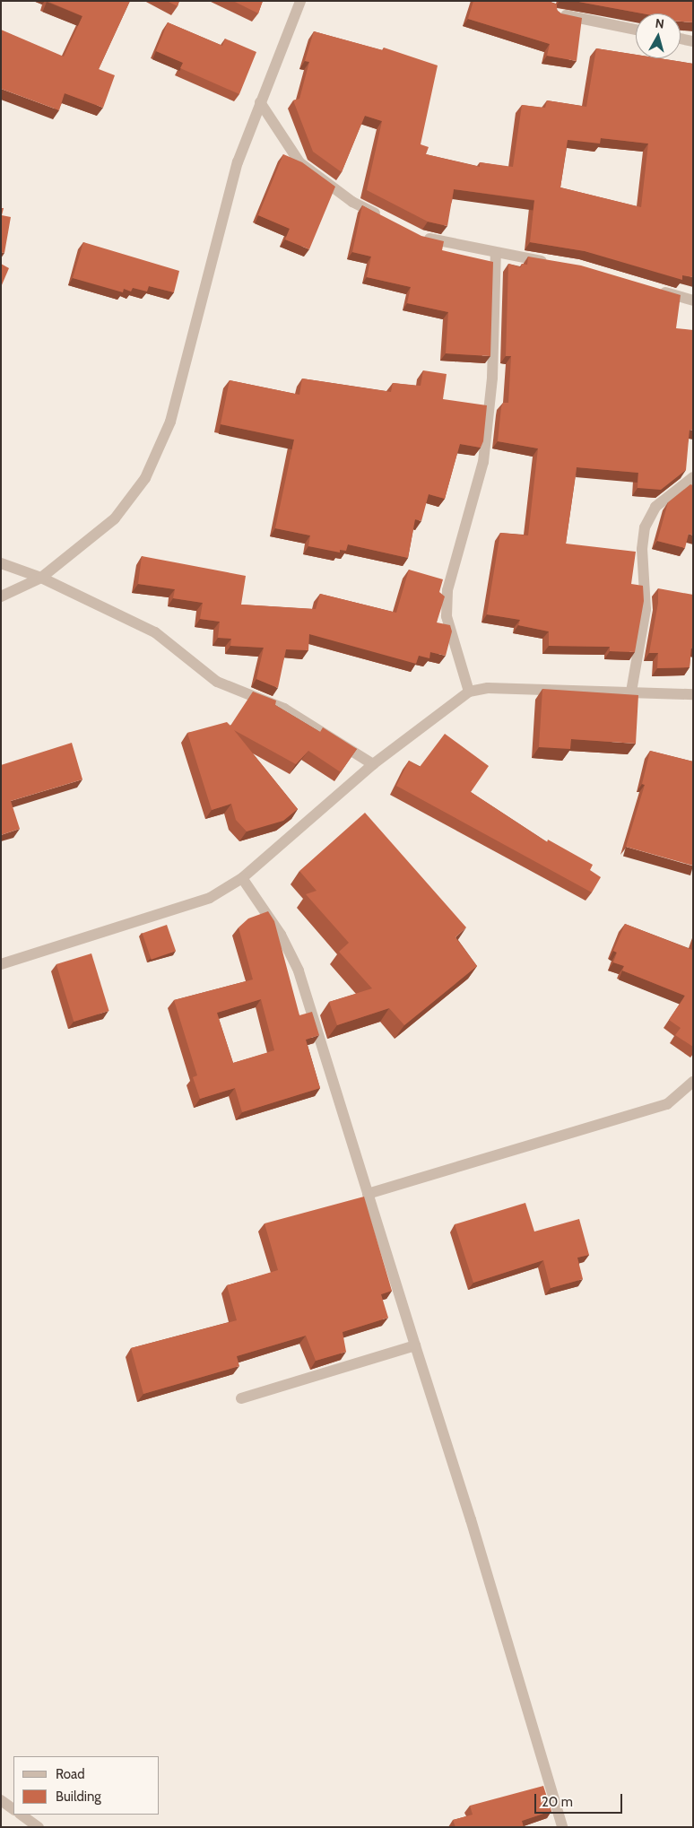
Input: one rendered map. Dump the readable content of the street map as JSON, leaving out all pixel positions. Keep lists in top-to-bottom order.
{
  "legend": ["Road", "Building"],
  "scale_bar": "20 m",
  "north": "top"
}
